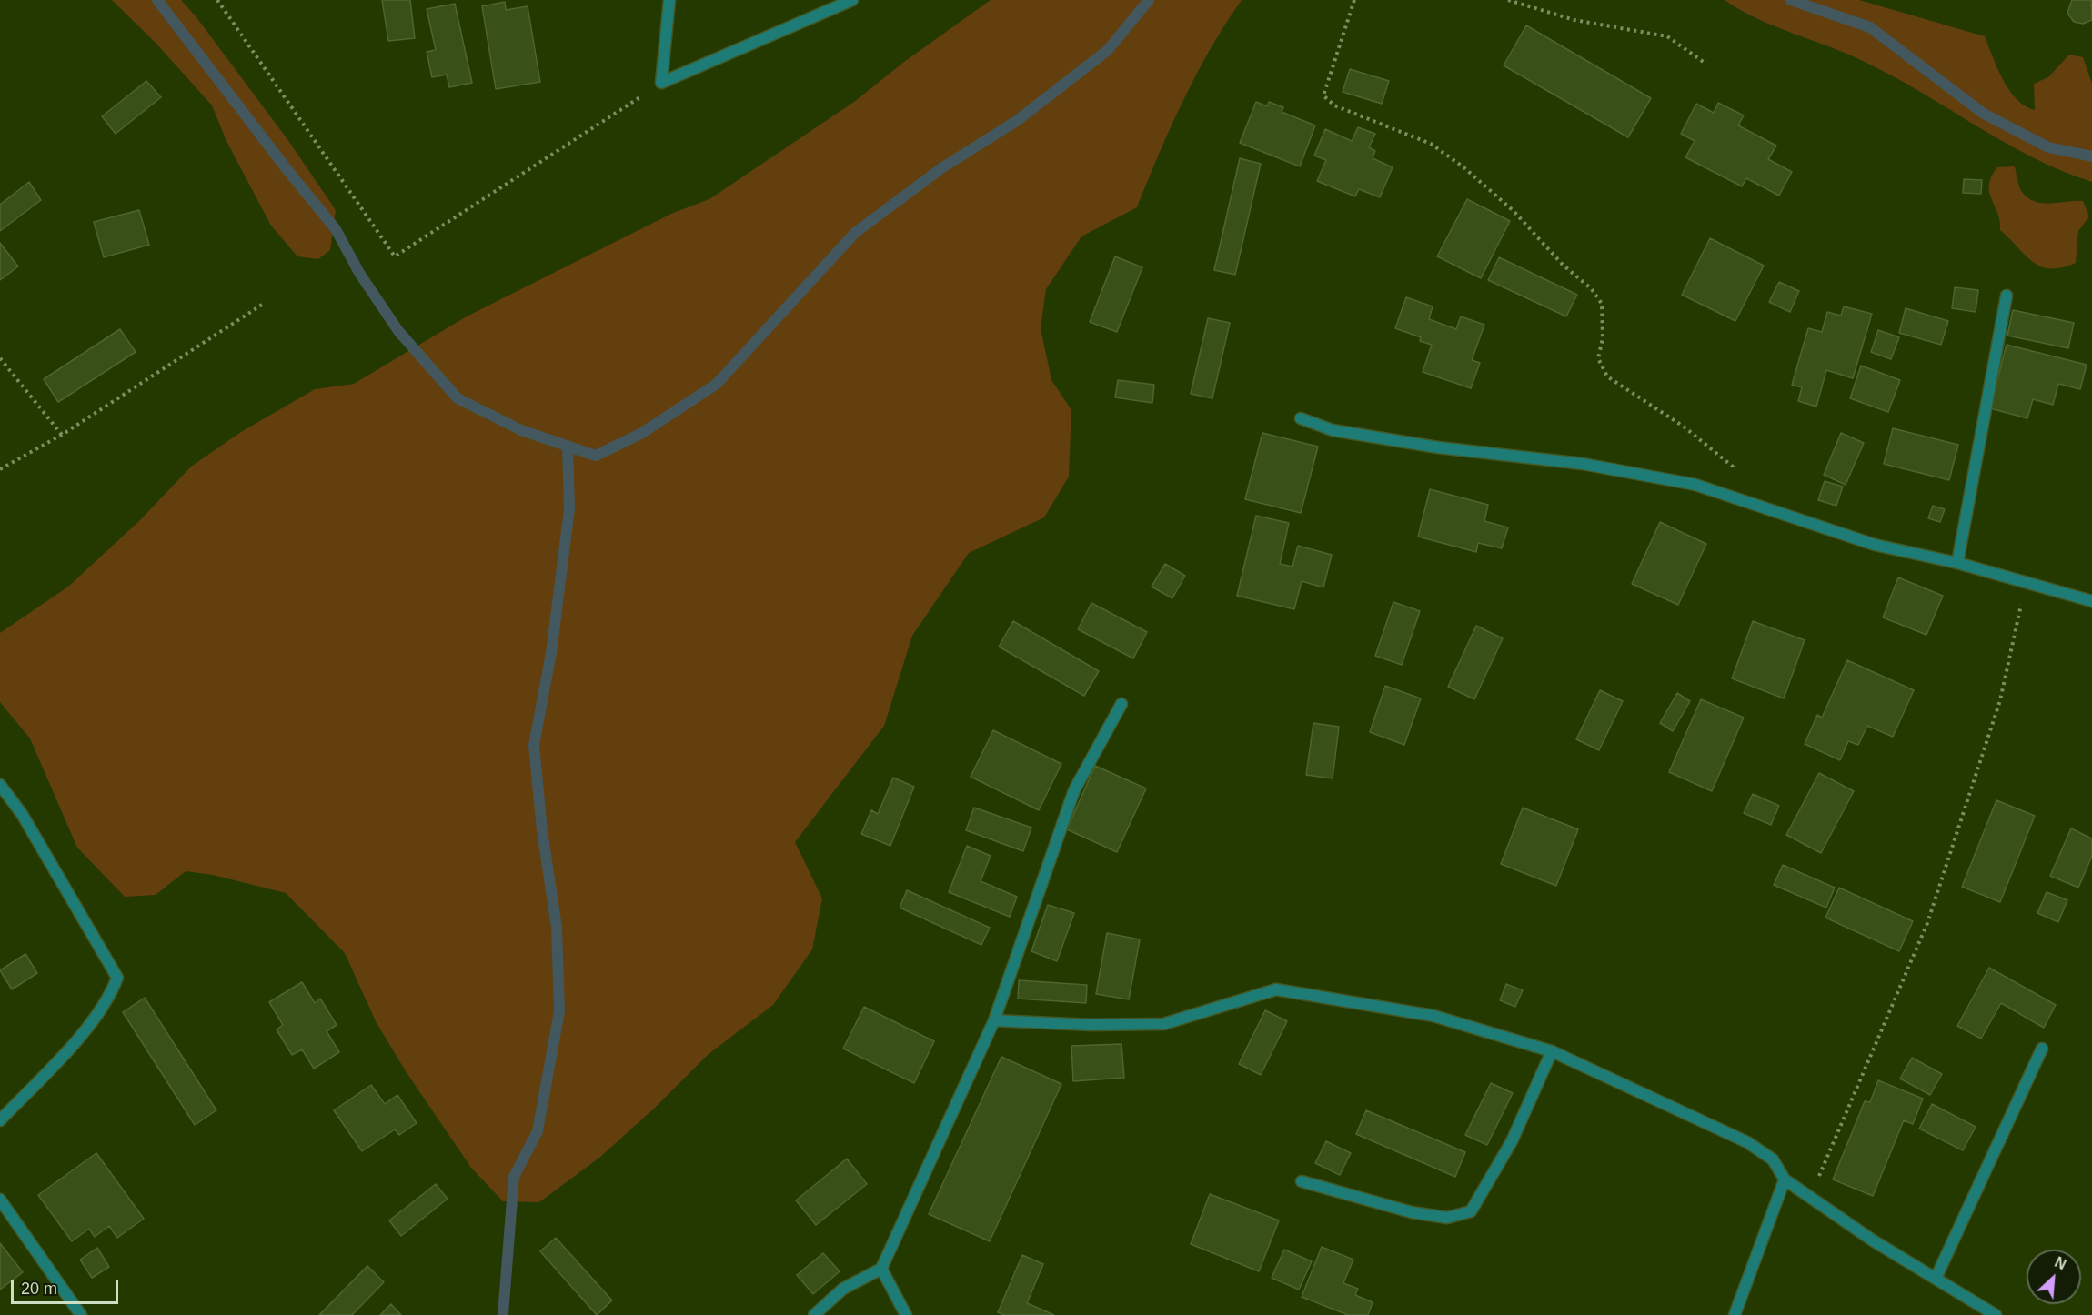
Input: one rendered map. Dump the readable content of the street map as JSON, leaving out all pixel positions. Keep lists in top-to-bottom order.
{
  "scale_bar": "20 m",
  "north": "top right"
}
